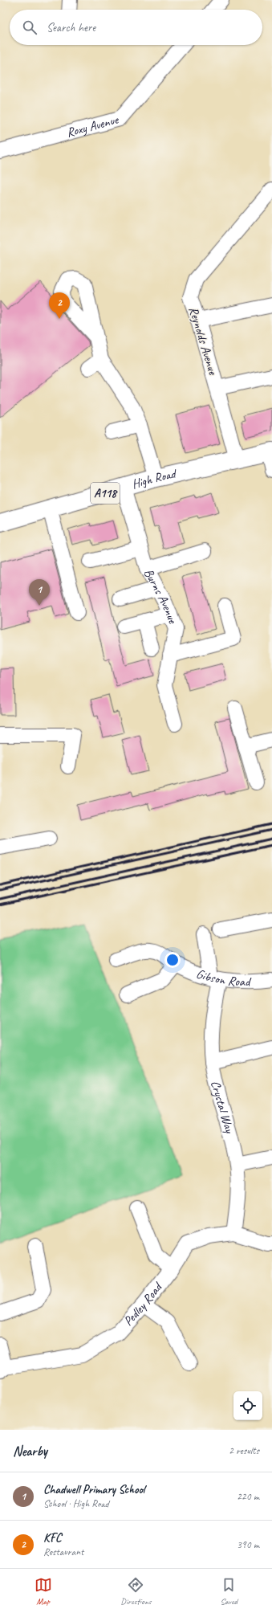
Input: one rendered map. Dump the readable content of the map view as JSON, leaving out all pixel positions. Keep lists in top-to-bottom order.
{
  "streets": {
    "main road": ["High Road", "A118"],
    "street": [
      "Roxy Avenue",
      "Reynolds Avenue",
      "Burns Avenue",
      "Gibson Road",
      "Crystal Way",
      "Pedley Road"
    ]
  },
  "crossings": [
    ["Reynolds Avenue", "High Road"],
    ["High Road", "Burns Avenue"],
    ["Gibson Road", "Crystal Way"],
    ["Crystal Way", "Pedley Road"]
  ],
  "page": {
    "search": "Search here",
    "pins": ["2", "1"],
    "heading": ["Nearby", "2 results"],
    "list": [
      {
        "mark": "1",
        "name": "Chadwell Primary School",
        "note": "School · High Road",
        "value": "220 m"
      },
      {
        "mark": "2",
        "name": "KFC",
        "note": "Restaurant",
        "value": "390 m"
      }
    ],
    "nav": ["Map", "Directions", "Saved"]
  }
}
